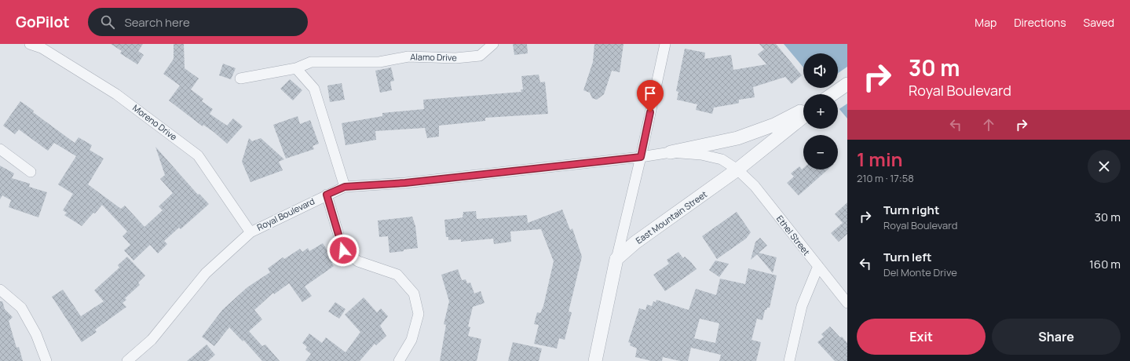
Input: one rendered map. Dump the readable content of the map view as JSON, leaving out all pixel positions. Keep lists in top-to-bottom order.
{
  "streets": {
    "street": [
      "Alamo Drive",
      "Moreno Drive",
      "Royal Boulevard",
      "East Mountain Street",
      "Ethel Street"
    ]
  },
  "crossings": [
    ["Moreno Drive", "Royal Boulevard"],
    ["Royal Boulevard", "East Mountain Street"],
    ["Royal Boulevard", "Ethel Street"],
    ["East Mountain Street", "Ethel Street"]
  ],
  "page": {
    "header": "GoPilot",
    "search": "Search here",
    "nav": ["Map", "Directions", "Saved"],
    "turn": ["30 m", "Royal Boulevard"],
    "map_buttons": ["+", "−"],
    "heading": ["1 min", "210 m · 17:58"],
    "list": [
      {
        "name": "Turn right",
        "note": "Royal Boulevard",
        "value": "30 m"
      },
      {
        "name": "Turn left",
        "note": "Del Monte Drive",
        "value": "160 m"
      }
    ],
    "buttons": ["Exit", "Share"]
  }
}
